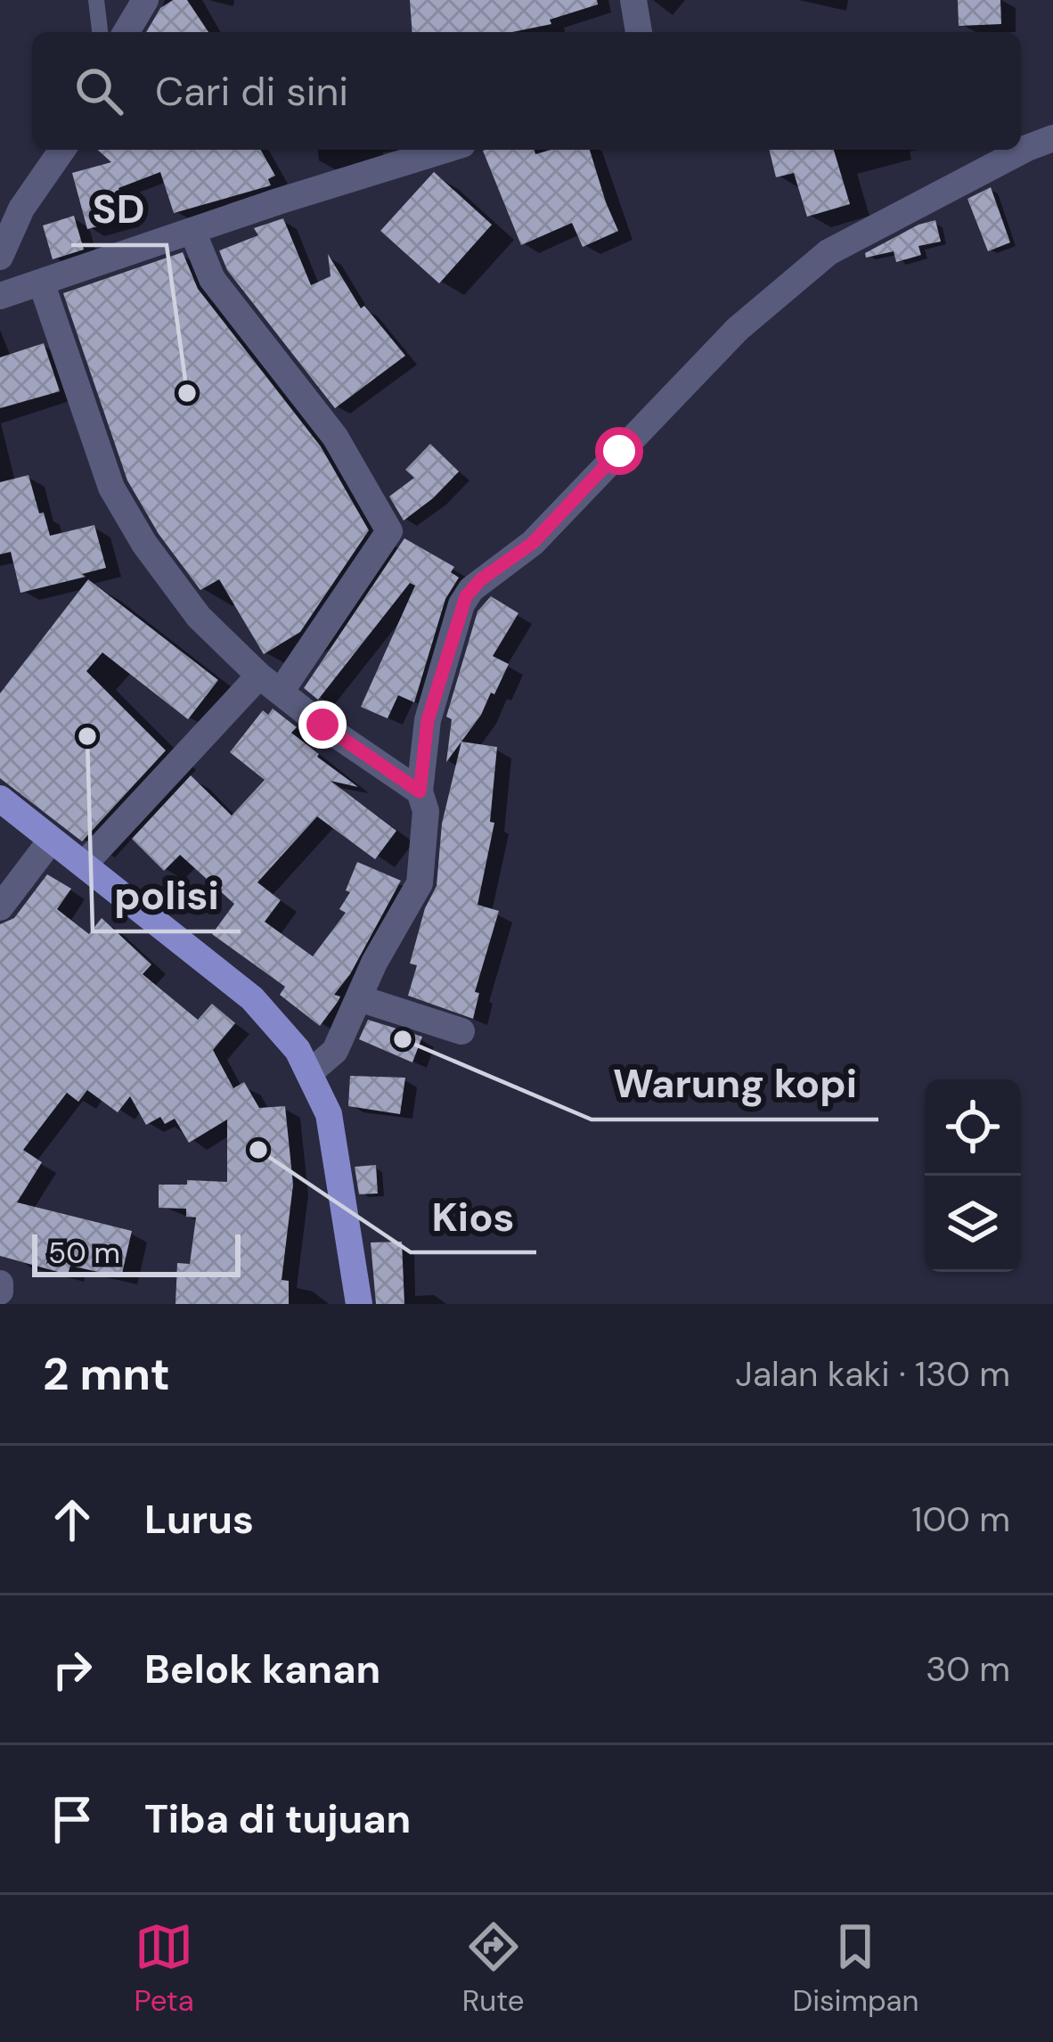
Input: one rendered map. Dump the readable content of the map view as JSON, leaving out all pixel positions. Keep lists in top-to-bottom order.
{
  "places": [
    "SD",
    "polisi",
    "Warung kopi",
    "Kios"
  ],
  "scale_bar": "50 m",
  "page": {
    "search": "Cari di sini",
    "scale": "50 m",
    "heading": ["2 mnt", "Jalan kaki · 130 m"],
    "list": [
      ["Lurus", "100 m"],
      ["Belok kanan", "30 m"],
      "Tiba di tujuan"
    ],
    "nav": ["Peta", "Rute", "Disimpan"]
  }
}
